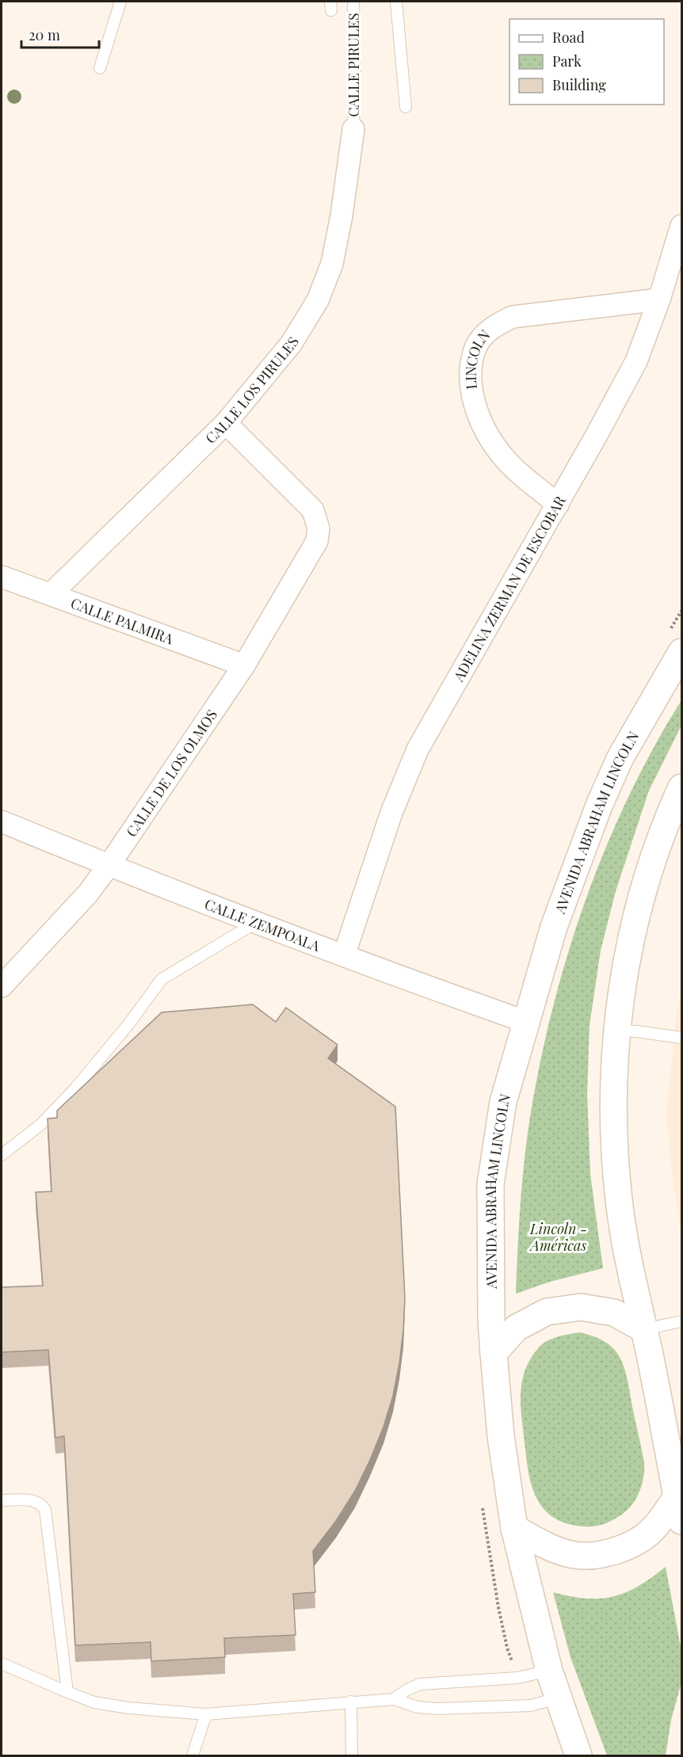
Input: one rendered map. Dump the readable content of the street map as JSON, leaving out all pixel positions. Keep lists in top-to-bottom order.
{
  "streets": {
    "main road": ["AVENIDA ABRAHAM LINCOLN"],
    "street": [
      "LINCOLN",
      "CALLE LOS PIRULES",
      "ADELINA ZERMAN DE ESCOBAR",
      "CALLE PALMIRA",
      "CALLE DE LOS OLMOS",
      "CALLE ZEMPOALA"
    ],
    "lane": ["CALLE PIRULES"]
  },
  "crossings": [
    ["CALLE PIRULES", "CALLE LOS PIRULES"],
    ["LINCOLN", "ADELINA ZERMAN DE ESCOBAR"],
    ["CALLE LOS PIRULES", "CALLE PALMIRA"],
    ["CALLE LOS PIRULES", "CALLE DE LOS OLMOS"],
    ["ADELINA ZERMAN DE ESCOBAR", "CALLE ZEMPOALA"],
    ["CALLE PALMIRA", "CALLE DE LOS OLMOS"],
    ["CALLE DE LOS OLMOS", "CALLE ZEMPOALA"],
    ["AVENIDA ABRAHAM LINCOLN", "CALLE ZEMPOALA"]
  ],
  "parks": ["Lincoln - Américas"],
  "legend": ["Road", "Park", "Building"],
  "scale_bar": "20 m"
}
